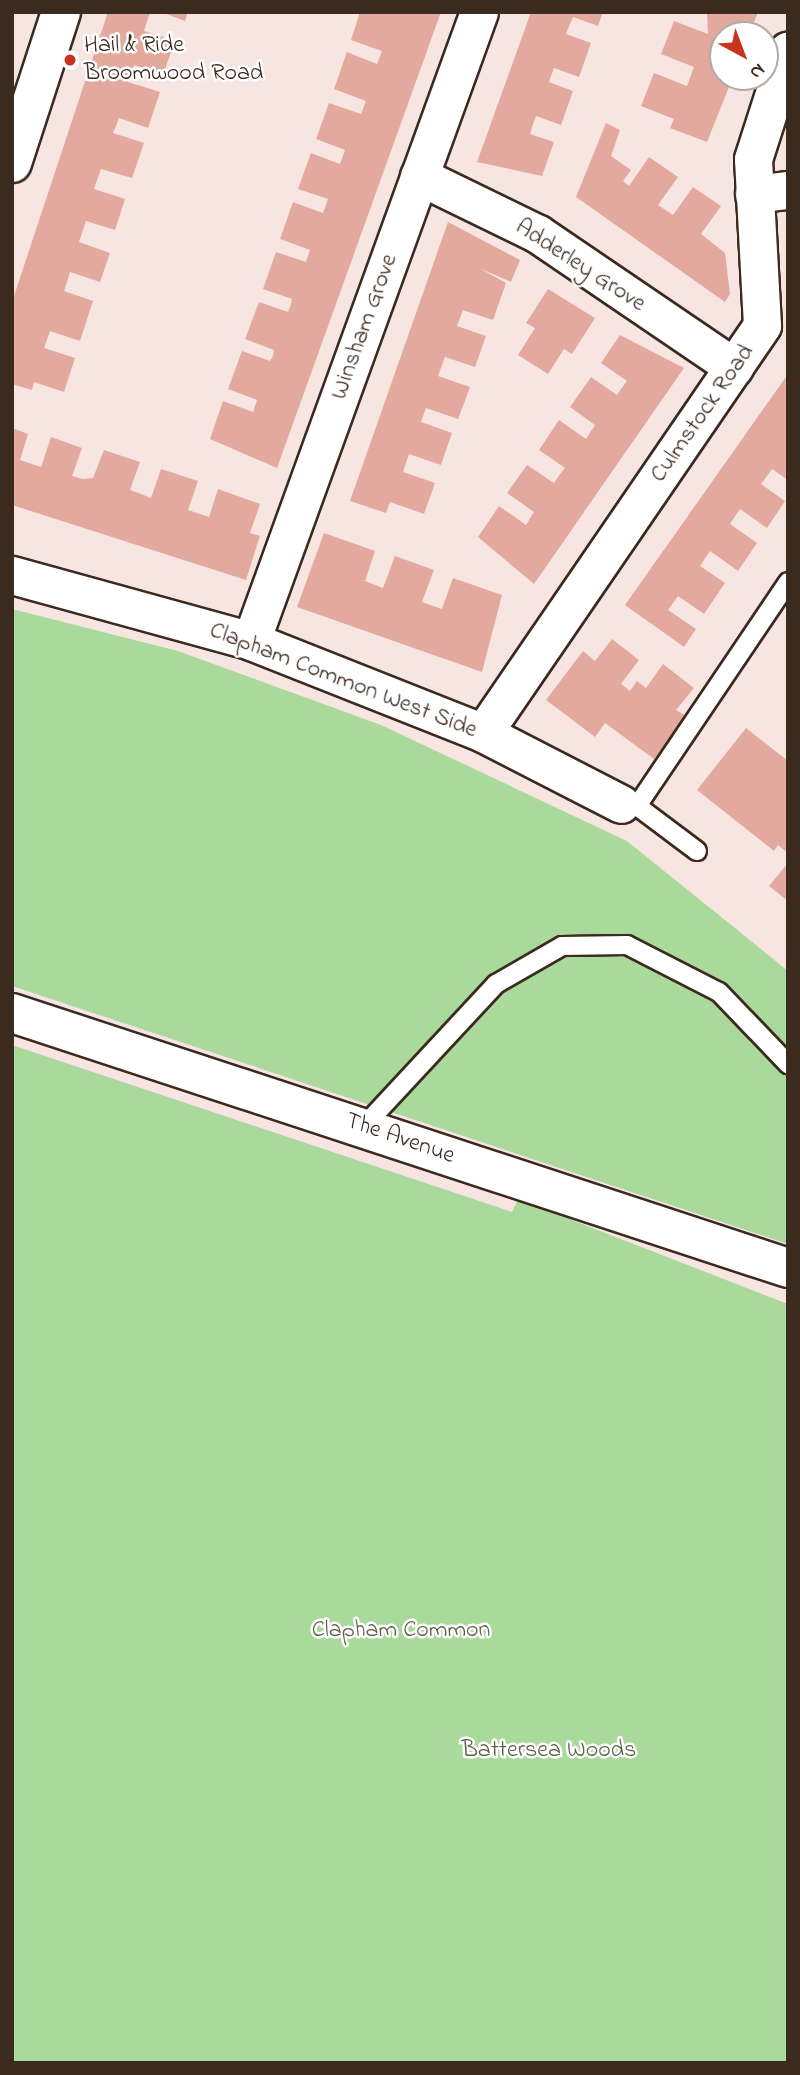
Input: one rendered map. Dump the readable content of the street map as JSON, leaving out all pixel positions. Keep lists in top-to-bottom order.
{
  "streets": {
    "main road": ["The Avenue"],
    "street": [
      "Adderley Grove",
      "Winsham Grove",
      "Culmstock Road",
      "Clapham Common West Side"
    ]
  },
  "crossings": [
    ["Adderley Grove", "Winsham Grove"],
    ["Adderley Grove", "Culmstock Road"],
    ["Winsham Grove", "Clapham Common West Side"],
    ["Culmstock Road", "Clapham Common West Side"]
  ],
  "parks": ["Clapham Common", "Battersea Woods"],
  "places": ["Hail & Ride Broomwood Road"],
  "north": "bottom right"
}
